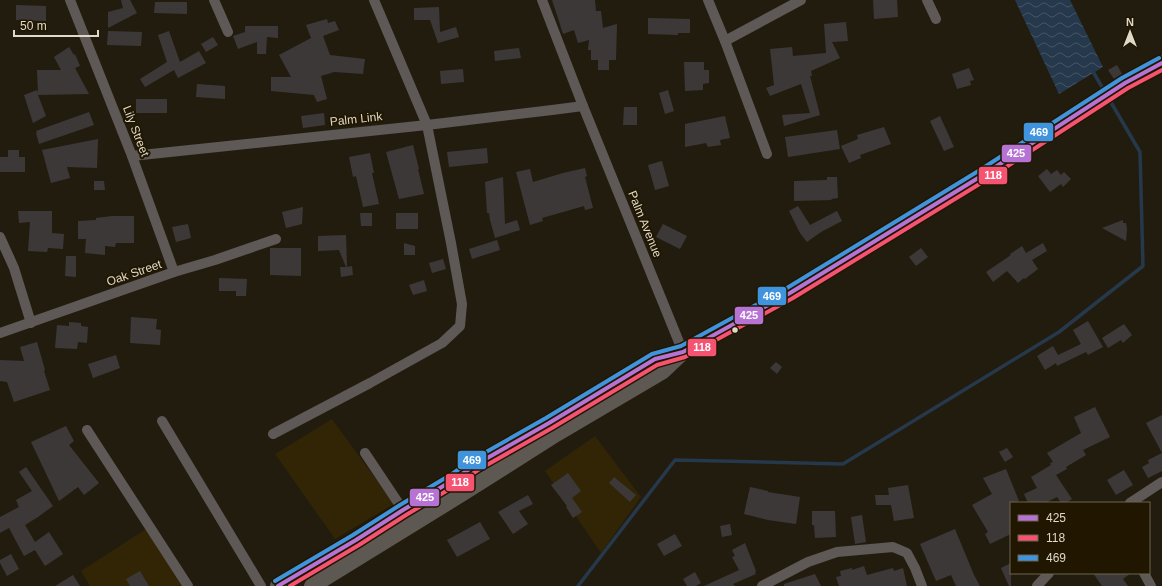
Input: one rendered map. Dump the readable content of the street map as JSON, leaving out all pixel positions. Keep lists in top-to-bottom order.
{
  "streets": {
    "street": [
      "Palm Link",
      "Lily Street",
      "Palm Avenue",
      "Oak Street"
    ]
  },
  "crossings": [
    ["Palm Link", "Lily Street"],
    ["Palm Link", "Palm Avenue"],
    ["Lily Street", "Oak Street"]
  ],
  "lines": ["transit line 469", "transit line 425", "transit line 118"],
  "legend": ["425", "118", "469"],
  "scale_bar": "50 m",
  "north": "top"
}
